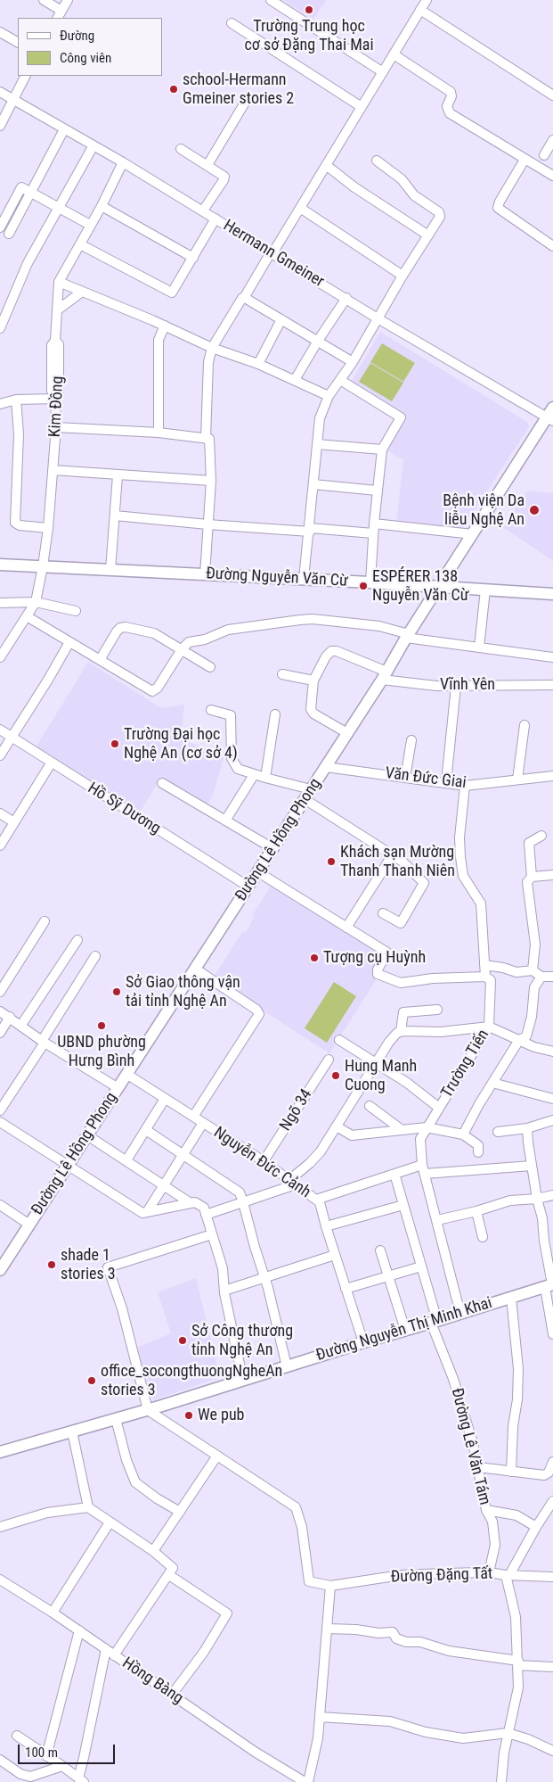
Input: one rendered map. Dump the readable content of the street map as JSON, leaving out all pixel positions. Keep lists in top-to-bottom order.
{
  "streets": {
    "main road": ["Đường Nguyễn Văn Cừ", "Đường Lê Hồng Phong", "Đường Nguyễn Thị Minh Khai"],
    "street": [
      "Hermann Gmeiner",
      "Kim Đồng",
      "Vĩnh Yên",
      "Văn Đức Giai",
      "Hồ Sỹ Dương",
      "Trường Tiến",
      "Ngõ 34",
      "Nguyễn Đức Cảnh",
      "Đường Lê Văn Tám",
      "Đường Đặng Tất",
      "Hồng Bàng"
    ]
  },
  "crossings": [
    ["Hermann Gmeiner", "Đường Lê Hồng Phong"],
    ["Kim Đồng", "Đường Nguyễn Văn Cừ"],
    ["Đường Nguyễn Văn Cừ", "Đường Lê Hồng Phong"],
    ["Vĩnh Yên", "Đường Lê Hồng Phong"],
    ["Văn Đức Giai", "Đường Lê Hồng Phong"],
    ["Văn Đức Giai", "Trường Tiến"],
    ["Hồ Sỹ Dương", "Đường Lê Hồng Phong"],
    ["Đường Lê Hồng Phong", "Nguyễn Đức Cảnh"],
    ["Trường Tiến", "Đường Nguyễn Thị Minh Khai"],
    ["Ngõ 34", "Nguyễn Đức Cảnh"],
    ["Nguyễn Đức Cảnh", "Đường Nguyễn Thị Minh Khai"],
    ["Đường Nguyễn Thị Minh Khai", "Đường Lê Văn Tám"],
    ["Đường Lê Văn Tám", "Đường Đặng Tất"]
  ],
  "places": [
    "Trường Trung học cơ sở Đặng Thai Mai",
    "school-Hermann Gmeiner stories 2",
    "Bệnh viện Da liễu Nghệ An",
    "ESPÉRER 138 Nguyễn Văn Cừ",
    "Trường Đại học Nghệ An (cơ sở 4)",
    "Khách sạn Mường Thanh Thanh Niên",
    "Tượng cụ Huỳnh",
    "Sở Giao thông vận tải tỉnh Nghệ An",
    "UBND phường Hưng Bình",
    "Hung Manh Cuong",
    "shade 1 stories 3",
    "Sở Công thương tỉnh Nghệ An",
    "office_socongthuongNgheAn stories 3",
    "We pub"
  ],
  "legend": ["Đường", "Công viên"],
  "scale_bar": "100 m"
}
